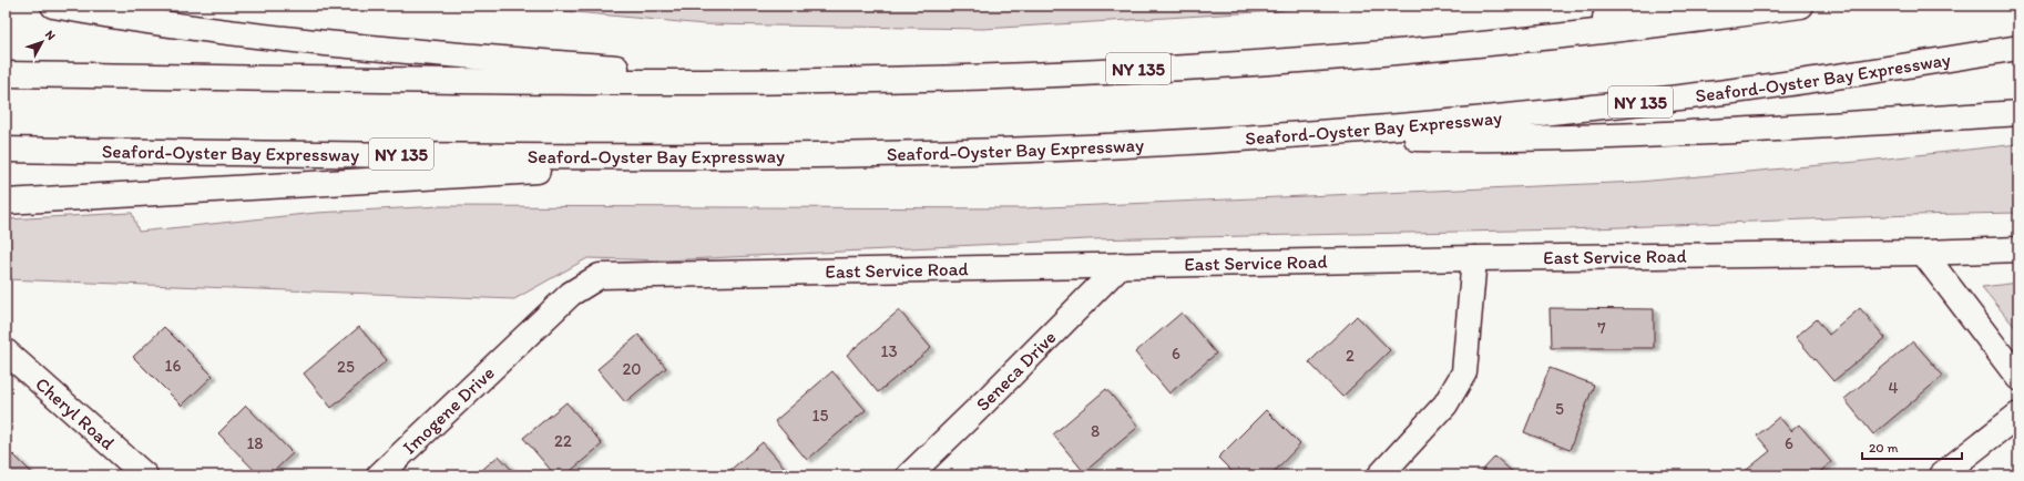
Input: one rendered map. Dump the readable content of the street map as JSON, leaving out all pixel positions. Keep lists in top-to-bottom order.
{
  "streets": {
    "main road": [
      "NY 135",
      "Seaford-Oyster Bay Expressway",
      "East Service Road",
      "Seneca Drive",
      "Imogene Drive",
      "Cheryl Road"
    ]
  },
  "crossings": [
    ["East Service Road", "Seneca Drive"],
    ["East Service Road", "Imogene Drive"]
  ],
  "house_numbers": [
    "7",
    "13",
    "6",
    "2",
    "16",
    "25",
    "20",
    "4",
    "5",
    "15",
    "8",
    "22",
    "18",
    "6"
  ],
  "scale_bar": "20 m",
  "north": "top right"
}
